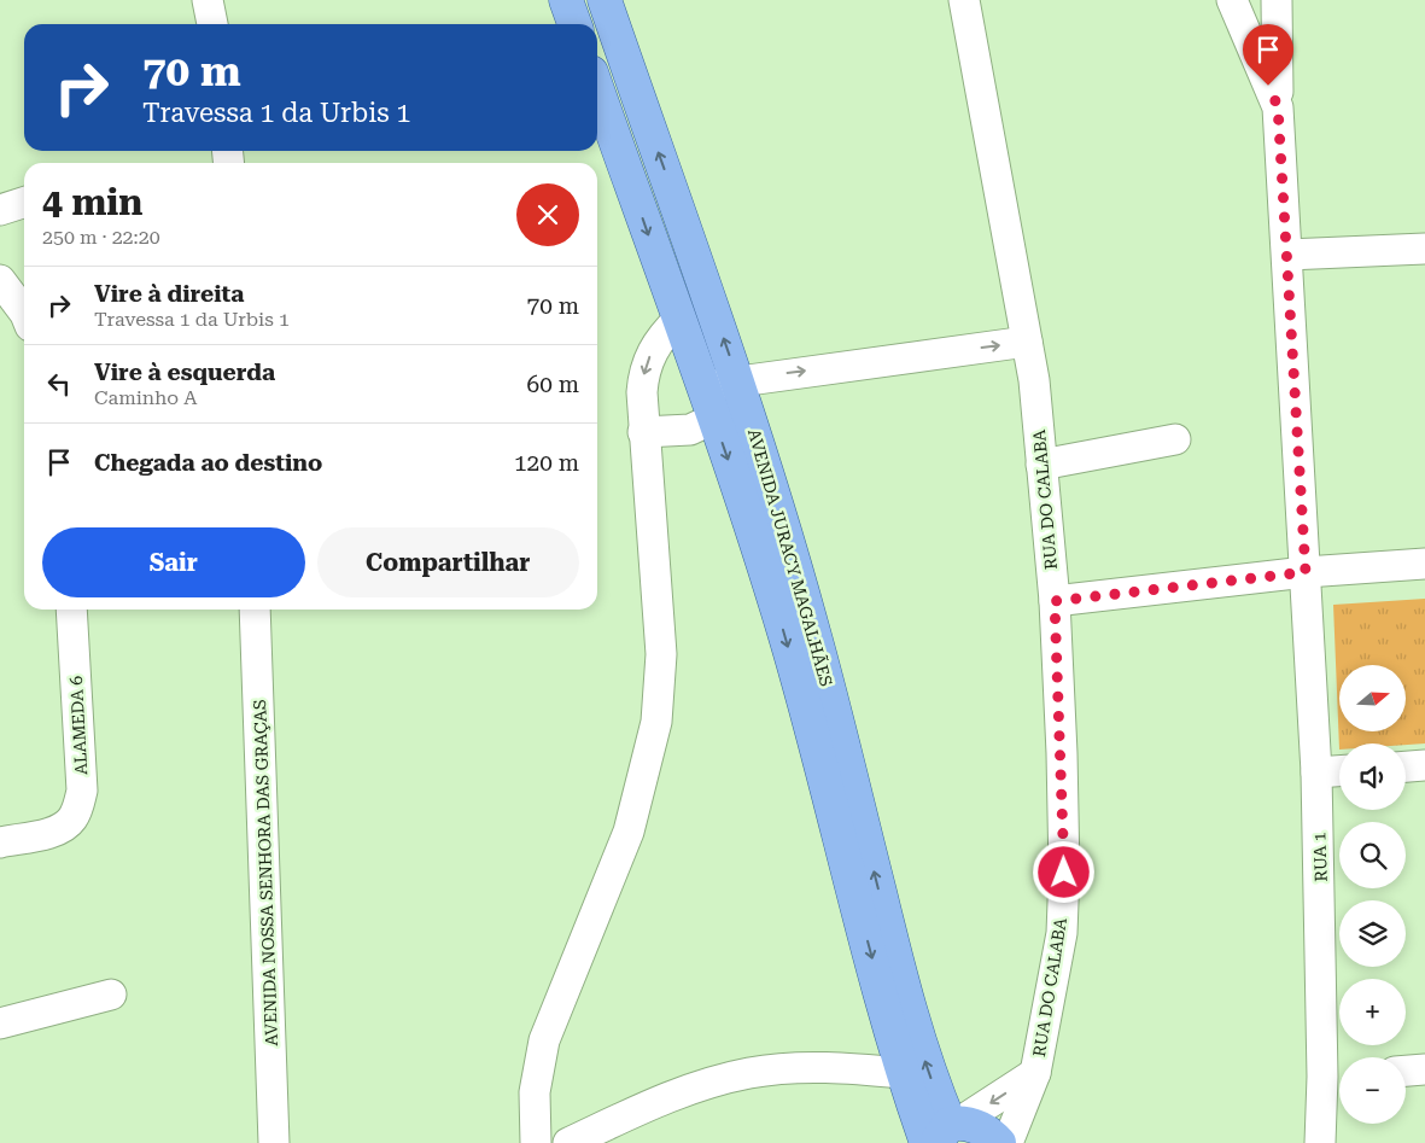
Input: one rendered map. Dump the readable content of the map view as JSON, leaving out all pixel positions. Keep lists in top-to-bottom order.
{
  "streets": {
    "main road": ["AVENIDA JURACY MAGALHÃES"],
    "street": [
      "RUA DO CALABA",
      "ALAMEDA 6",
      "RUA 1",
      "AVENIDA NOSSA SENHORA DAS GRAÇAS"
    ]
  },
  "north": "right",
  "page": {
    "turn": ["70 m", "Travessa 1 da Urbis 1"],
    "heading": ["4 min", "250 m · 22:20"],
    "list": [
      {
        "name": "Vire à direita",
        "note": "Travessa 1 da Urbis 1",
        "value": "70 m"
      },
      {
        "name": "Vire à esquerda",
        "note": "Caminho A",
        "value": "60 m"
      },
      {
        "name": "Chegada ao destino",
        "value": "120 m"
      }
    ],
    "buttons": ["Sair", "Compartilhar"],
    "map_buttons": ["+", "−"]
  }
}
